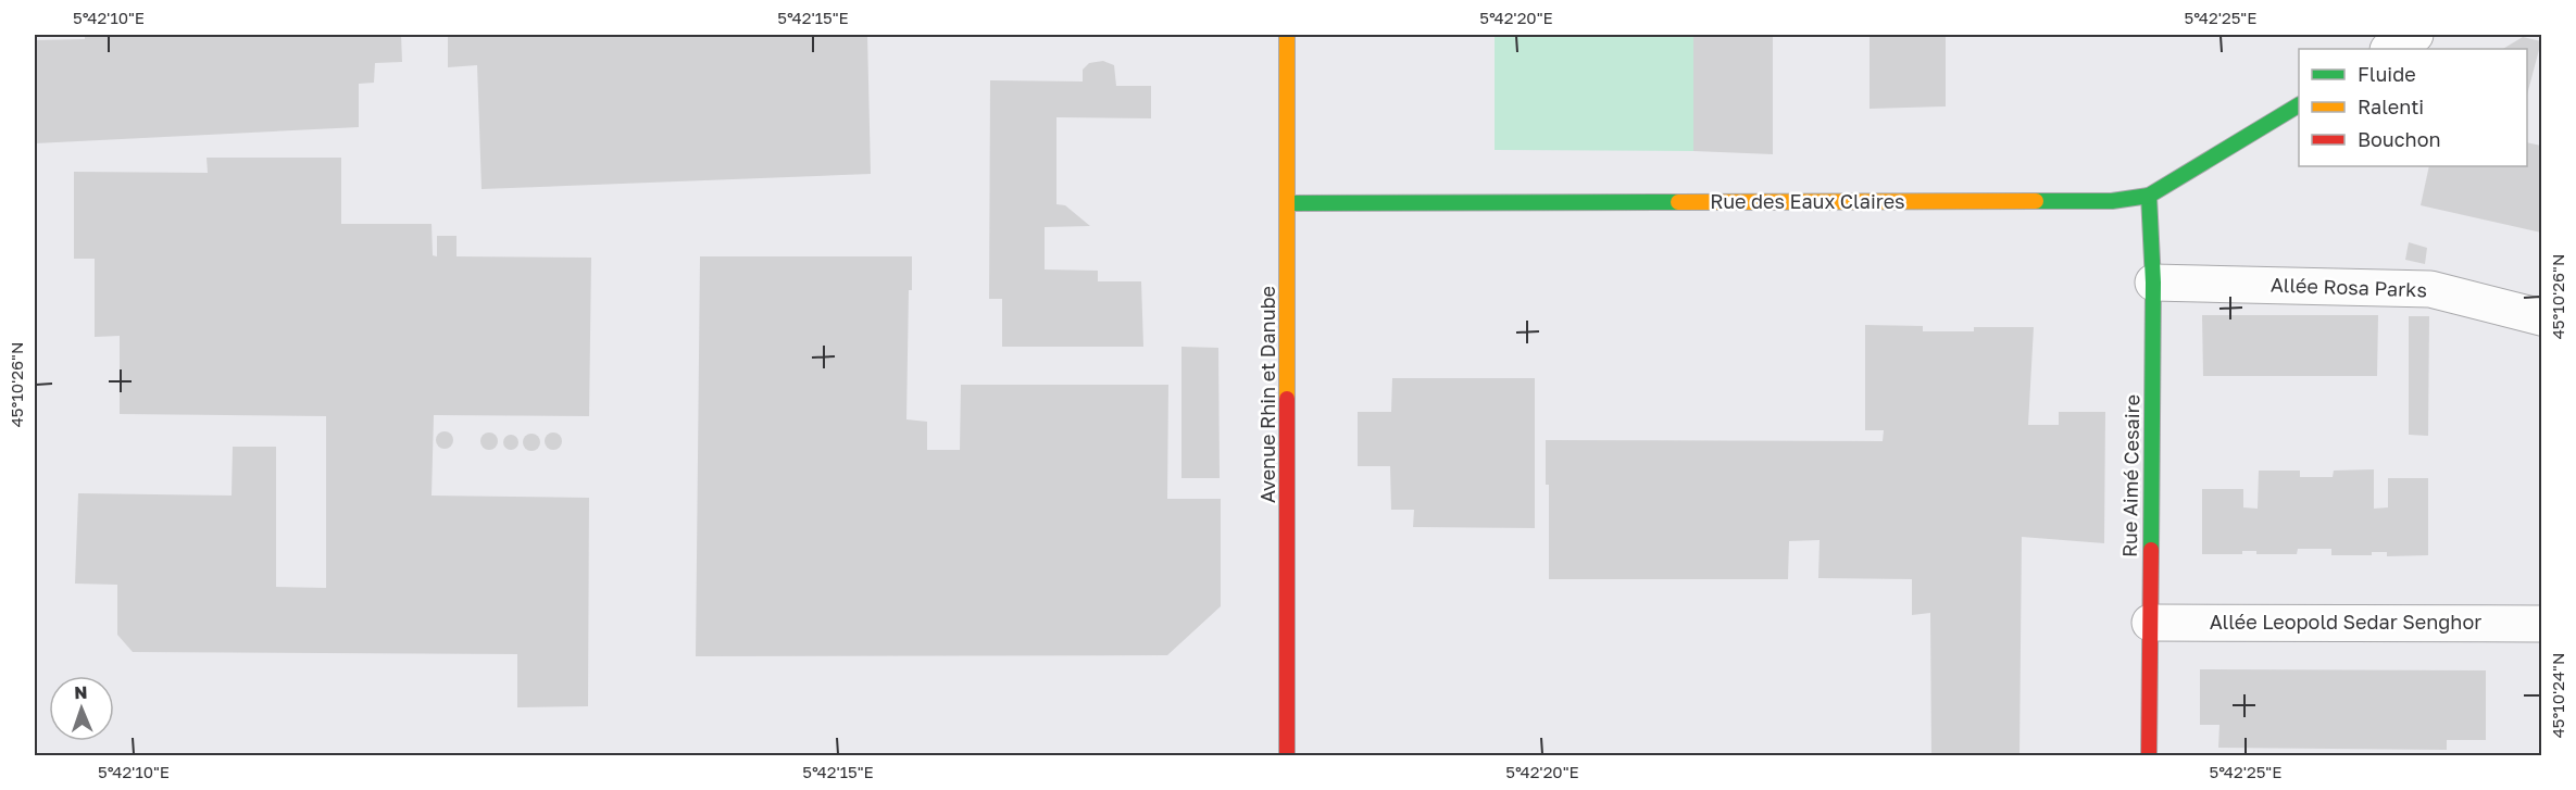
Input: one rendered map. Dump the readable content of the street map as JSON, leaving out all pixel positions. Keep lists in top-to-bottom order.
{
  "streets": {
    "street": [
      "Rue des Eaux Claires",
      "Allée Rosa Parks",
      "Avenue Rhin et Danube",
      "Rue Aimé Cesaire",
      "Allée Leopold Sedar Senghor"
    ]
  },
  "crossings": [
    ["Rue des Eaux Claires", "Avenue Rhin et Danube"],
    ["Rue des Eaux Claires", "Rue Aimé Cesaire"],
    ["Allée Rosa Parks", "Rue Aimé Cesaire"],
    ["Rue Aimé Cesaire", "Allée Leopold Sedar Senghor"]
  ],
  "legend": ["Fluide", "Ralenti", "Bouchon"],
  "north": "top",
  "coordinates": [
    "5°42'10\"E",
    "5°42'15\"E",
    "5°42'20\"E",
    "5°42'25\"E",
    "45°10'26\"N",
    "45°10'24\"N"
  ]
}
